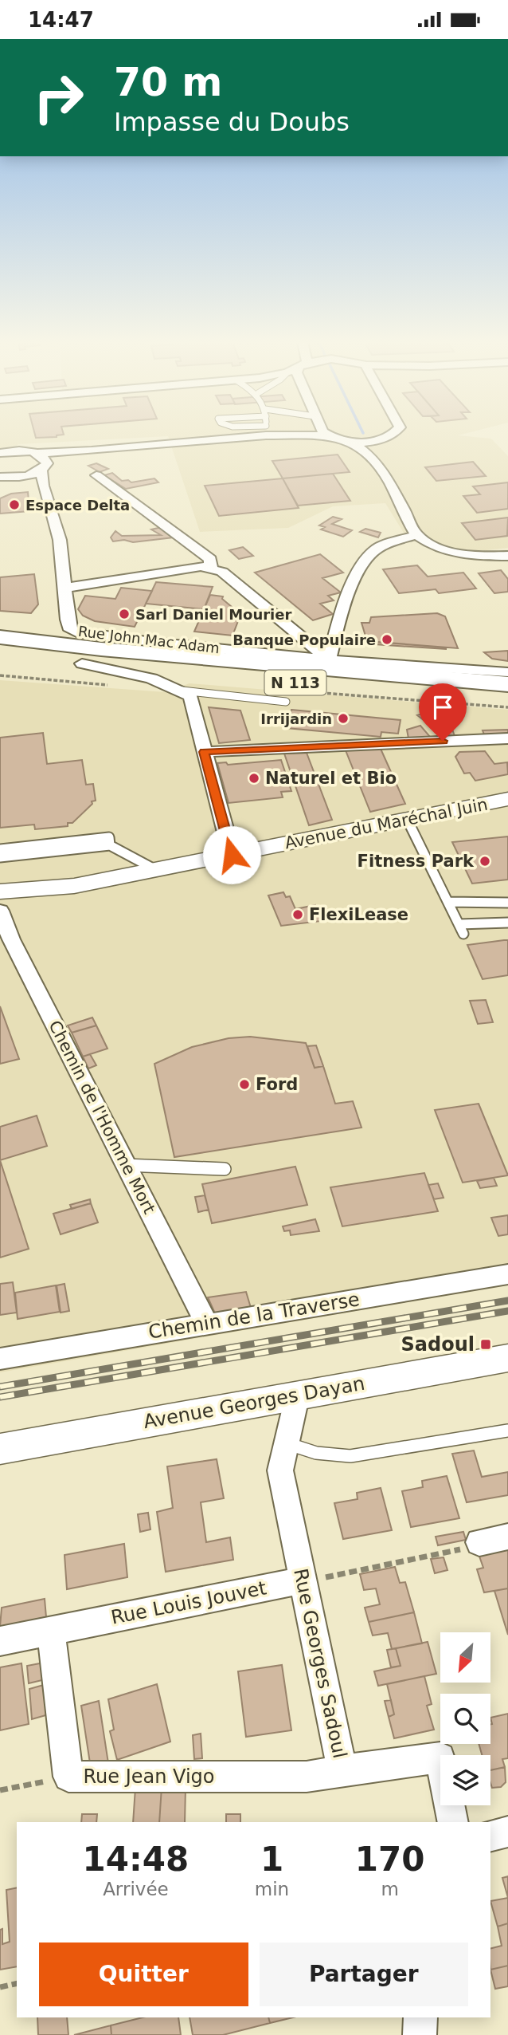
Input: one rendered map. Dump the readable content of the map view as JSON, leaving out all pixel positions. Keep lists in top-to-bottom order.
{
  "streets": {
    "main road": ["N 113"],
    "street": [
      "Rue John Mac Adam",
      "Avenue du Maréchal Juin",
      "Chemin de l'Homme Mort",
      "Chemin de la Traverse",
      "Avenue Georges Dayan",
      "Rue Louis Jouvet",
      "Rue Georges Sadoul",
      "Rue Jean Vigo"
    ]
  },
  "crossings": [
    ["Chemin de l'Homme Mort", "Chemin de la Traverse"],
    ["Avenue Georges Dayan", "Rue Georges Sadoul"],
    ["Rue Louis Jouvet", "Rue Georges Sadoul"],
    ["Rue Louis Jouvet", "Rue Jean Vigo"],
    ["Rue Georges Sadoul", "Rue Jean Vigo"]
  ],
  "places": {
    "other": [
      "Espace Delta",
      "Sarl Daniel Mourier",
      "Banque Populaire",
      "Irrijardin",
      "Naturel et Bio",
      "Fitness Park",
      "FlexiLease",
      "Ford"
    ],
    "transit": ["Sadoul"]
  },
  "north": "bottom left",
  "page": {
    "status": "14:47",
    "turn": ["70 m", "Impasse du Doubs"],
    "eta": [
      "14:48",
      "Arrivée",
      "1",
      "min",
      "170",
      "m"
    ],
    "buttons": ["Quitter", "Partager"]
  }
}
